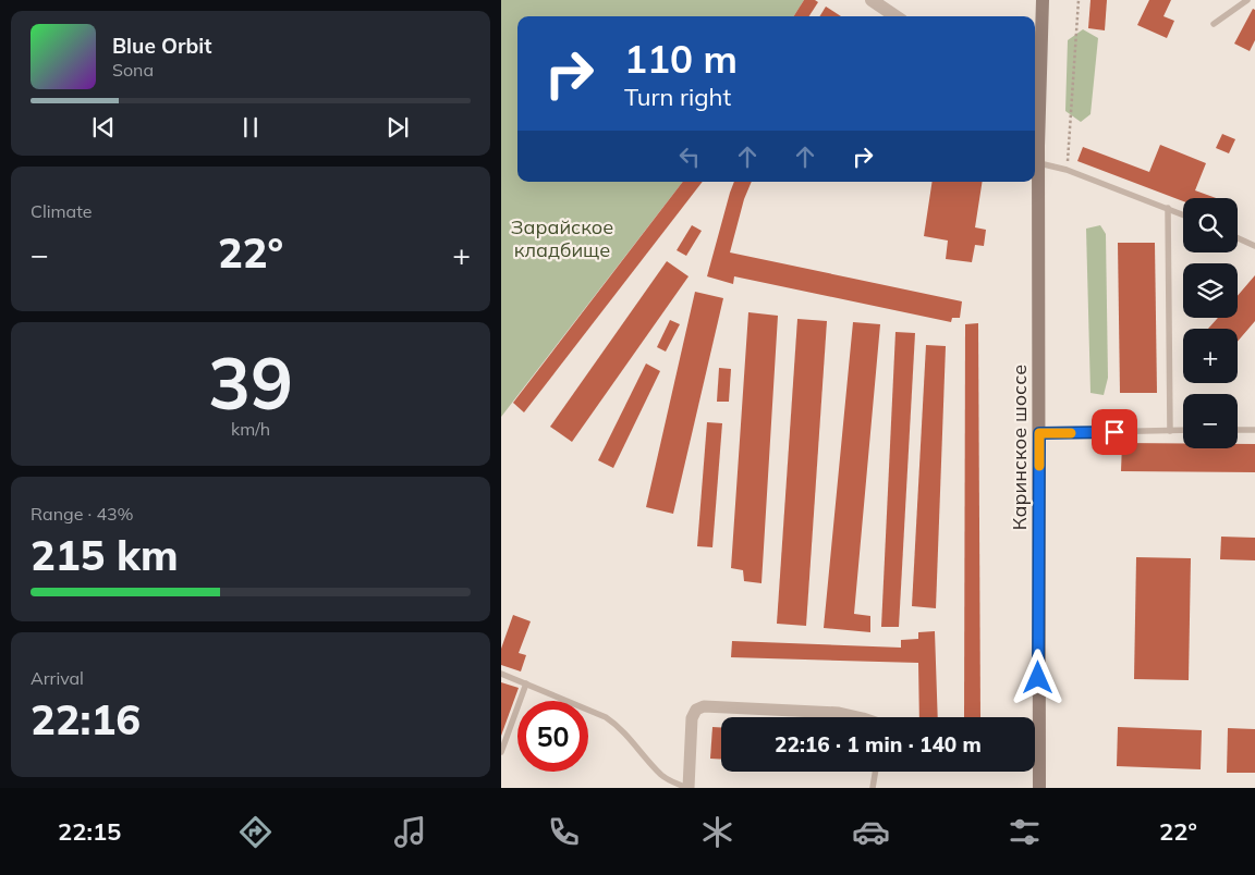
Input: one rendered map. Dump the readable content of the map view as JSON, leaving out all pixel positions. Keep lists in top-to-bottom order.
{
  "streets": {
    "main road": ["Каринское шоссе"]
  },
  "parks": ["Зарайское кладбище"],
  "page": {
    "turn": ["110 m", "Turn right"],
    "song": ["Blue Orbit", "Sona"],
    "tile": [
      "Climate",
      ["39", "km/h"],
      ["Range · 43%", "215 km"],
      ["Arrival", "22:16"]
    ],
    "map_buttons": ["+", "−"],
    "heat": ["−", "22°", "+"],
    "limit": "50",
    "trip": "22:16 · 1 min · 140 m",
    "tabs": ["22:15", "22°"]
  }
}
